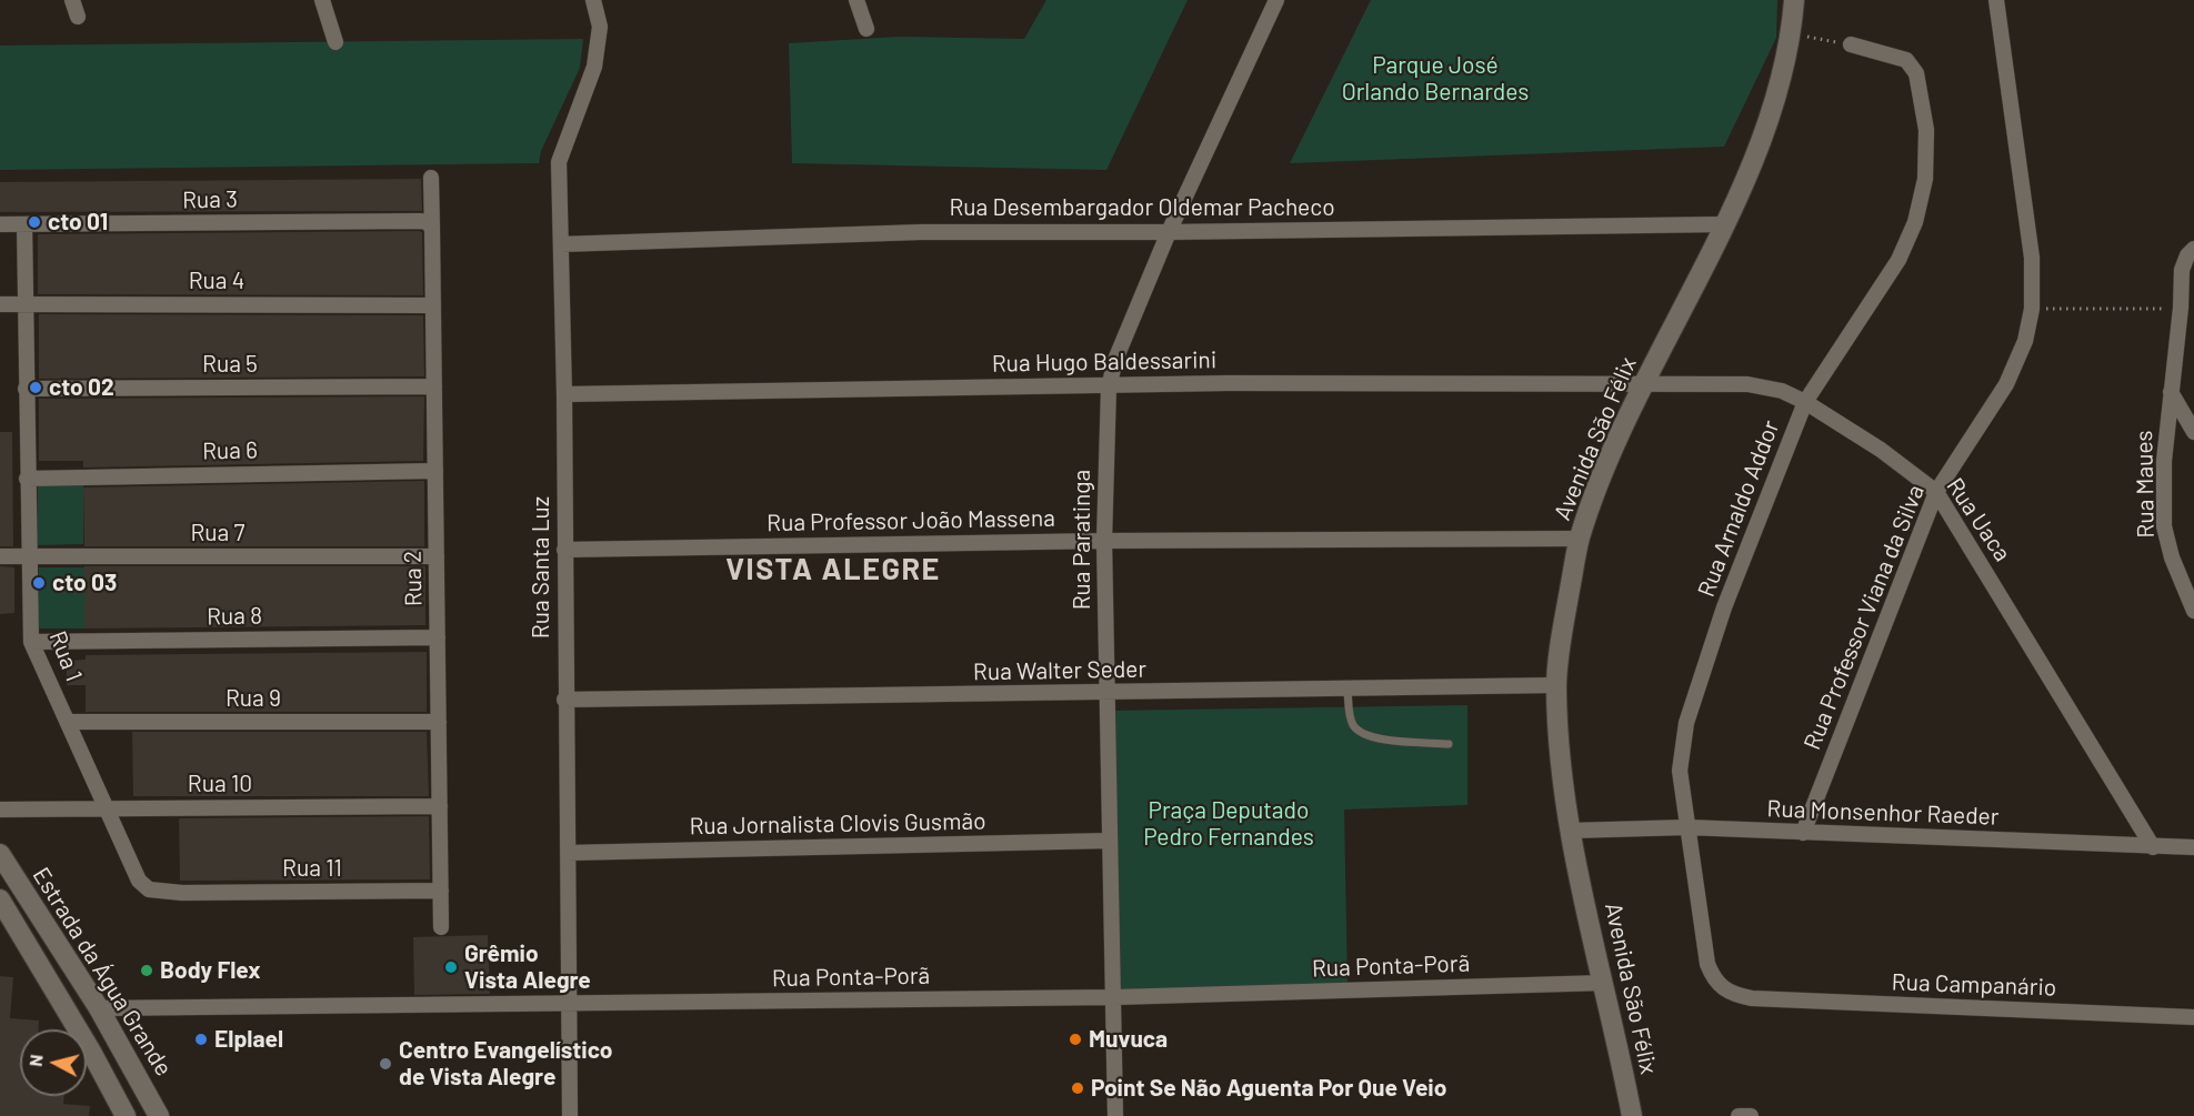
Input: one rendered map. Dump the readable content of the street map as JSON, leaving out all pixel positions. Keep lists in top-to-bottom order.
{
  "streets": {
    "street": [
      "Rua 3",
      "Rua Desembargador Oldemar Pacheco",
      "Rua 4",
      "Rua Hugo Baldessarini",
      "Rua 5",
      "Avenida São Félix",
      "Rua 6",
      "Rua Maues",
      "Rua Arnaldo Addor",
      "Rua Uaca",
      "Rua Professor João Massena",
      "Rua 7",
      "Rua Paratinga",
      "Rua Santa Luz",
      "Rua 2",
      "Rua 8",
      "Rua Professor Viana da Silva",
      "Rua 1",
      "Rua Walter Seder",
      "Rua 9",
      "Rua 10",
      "Rua Monsenhor Raeder",
      "Rua Jornalista Clovis Gusmão",
      "Rua 11",
      "Rua Ponta-Porã",
      "Estrada da Água Grande",
      "Rua Campanário"
    ]
  },
  "crossings": [
    ["Rua 3", "Rua 2"],
    ["Rua 3", "Rua 1"],
    ["Rua Desembargador Oldemar Pacheco", "Avenida São Félix"],
    ["Rua Desembargador Oldemar Pacheco", "Rua Paratinga"],
    ["Rua Desembargador Oldemar Pacheco", "Rua Santa Luz"],
    ["Rua 4", "Rua 2"],
    ["Rua 4", "Rua 1"],
    ["Rua Hugo Baldessarini", "Avenida São Félix"],
    ["Rua Hugo Baldessarini", "Rua Uaca"],
    ["Rua Hugo Baldessarini", "Rua Paratinga"],
    ["Rua Hugo Baldessarini", "Rua Santa Luz"],
    ["Rua 5", "Rua 2"],
    ["Rua 5", "Rua 1"],
    ["Avenida São Félix", "Rua Uaca"],
    ["Avenida São Félix", "Rua Professor João Massena"],
    ["Avenida São Félix", "Rua Walter Seder"],
    ["Avenida São Félix", "Rua Monsenhor Raeder"],
    ["Avenida São Félix", "Rua Ponta-Porã"],
    ["Rua 6", "Rua 2"],
    ["Rua 6", "Rua 1"],
    ["Rua Arnaldo Addor", "Rua Uaca"],
    ["Rua Arnaldo Addor", "Rua Monsenhor Raeder"],
    ["Rua Arnaldo Addor", "Rua Campanário"],
    ["Rua Uaca", "Rua Professor Viana da Silva"],
    ["Rua Uaca", "Rua Monsenhor Raeder"],
    ["Rua Professor João Massena", "Rua Paratinga"],
    ["Rua Professor João Massena", "Rua Santa Luz"],
    ["Rua 7", "Rua 2"],
    ["Rua 7", "Rua 1"],
    ["Rua Paratinga", "Rua Walter Seder"],
    ["Rua Paratinga", "Rua Jornalista Clovis Gusmão"],
    ["Rua Paratinga", "Rua Ponta-Porã"],
    ["Rua Santa Luz", "Rua Walter Seder"],
    ["Rua Santa Luz", "Rua Jornalista Clovis Gusmão"],
    ["Rua Santa Luz", "Rua Ponta-Porã"],
    ["Rua 2", "Rua 8"],
    ["Rua 2", "Rua 9"],
    ["Rua 2", "Rua 10"],
    ["Rua 2", "Rua 11"],
    ["Rua 8", "Rua 1"],
    ["Rua Professor Viana da Silva", "Rua Monsenhor Raeder"],
    ["Rua 1", "Rua 9"],
    ["Rua 1", "Rua 10"],
    ["Rua 1", "Rua 11"],
    ["Rua Ponta-Porã", "Estrada da Água Grande"]
  ],
  "districts": ["VISTA ALEGRE"],
  "parks": ["Parque José Orlando Bernardes", "Praça Deputado Pedro Fernandes"],
  "places": [
    "cto 01",
    "cto 02",
    "cto 03",
    "Grêmio Vista Alegre",
    "Body Flex",
    "Elplael",
    "Muvuca",
    "Centro Evangelístico de Vista Alegre",
    "Point Se Não Aguenta Por Que Veio"
  ],
  "north": "left"
}
